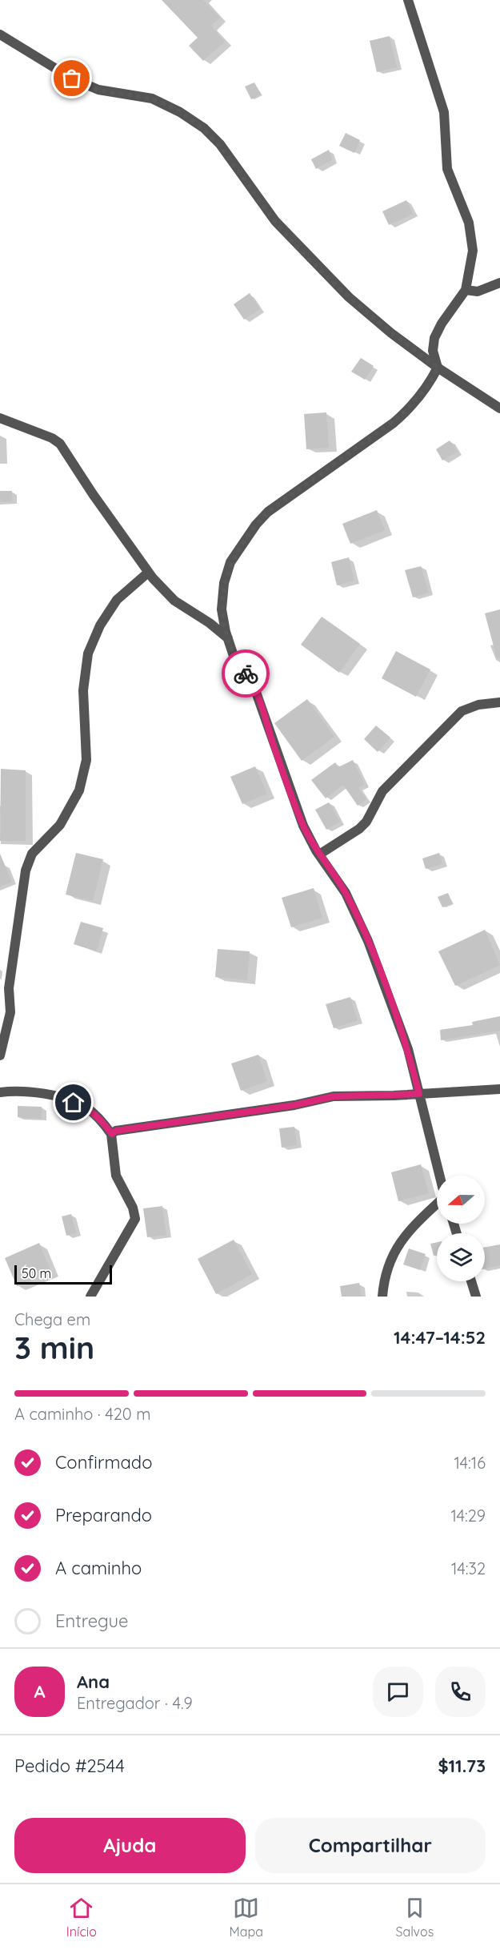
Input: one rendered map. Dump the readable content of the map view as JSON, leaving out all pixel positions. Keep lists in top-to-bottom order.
{
  "scale_bar": "50 m",
  "north": "left",
  "page": {
    "scale": "50 m",
    "heading": ["3 min", "Chega em", "14:47–14:52"],
    "panel": [
      "Ana",
      "Entregador · 4.9",
      "Pedido #2544",
      "$11.73"
    ],
    "bar": "A caminho · 420 m",
    "list": [
      ["Confirmado", "14:16"],
      ["Preparando", "14:29"],
      ["A caminho", "14:32"],
      "Entregue"
    ],
    "round": "A",
    "buttons": ["Ajuda", "Compartilhar"],
    "tabs": ["Início", "Mapa", "Salvos"]
  }
}
